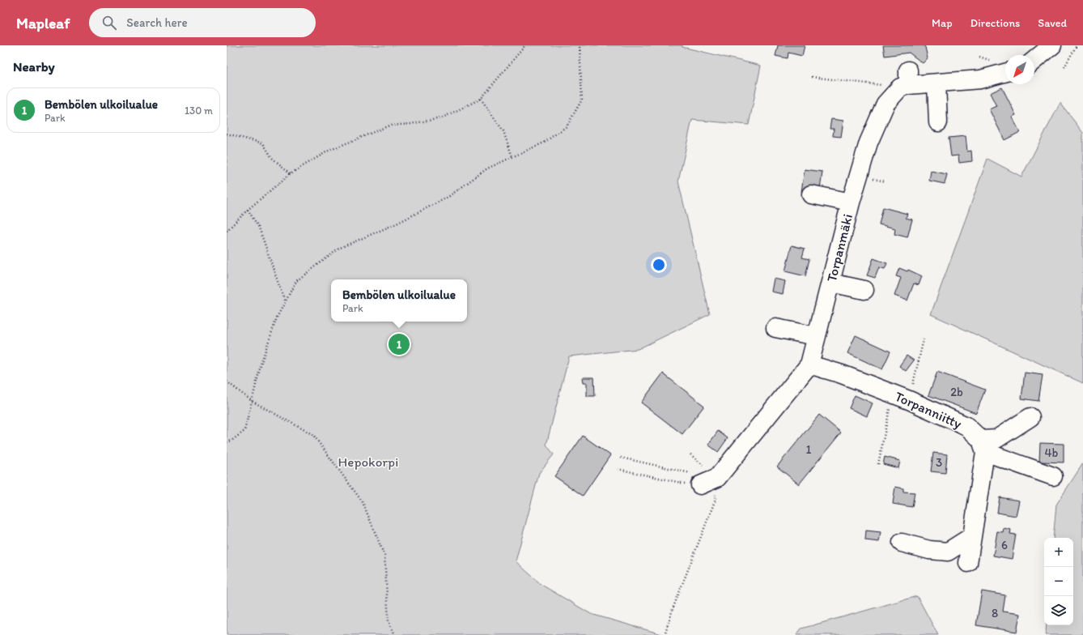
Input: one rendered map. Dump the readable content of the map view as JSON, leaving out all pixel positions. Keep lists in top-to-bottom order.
{
  "streets": {
    "street": ["Torpanmäki", "Torpanniitty"]
  },
  "crossings": [
    ["Torpanmäki", "Torpanniitty"]
  ],
  "parks": ["Hepokorpi"],
  "house_numbers": [
    "2b",
    "1",
    "4b",
    "3",
    "6",
    "8"
  ],
  "north": "bottom left",
  "page": {
    "header": "Mapleaf",
    "search": "Search here",
    "nav": ["Map", "Directions", "Saved"],
    "heading": "Nearby",
    "list": [
      {
        "mark": "1",
        "name": "Bembölen ulkoilualue",
        "note": "Park",
        "value": "130 m"
      }
    ],
    "popup": ["Bembölen ulkoilualue", "Park"],
    "pins": "1",
    "map_buttons": ["+", "−"]
  }
}
